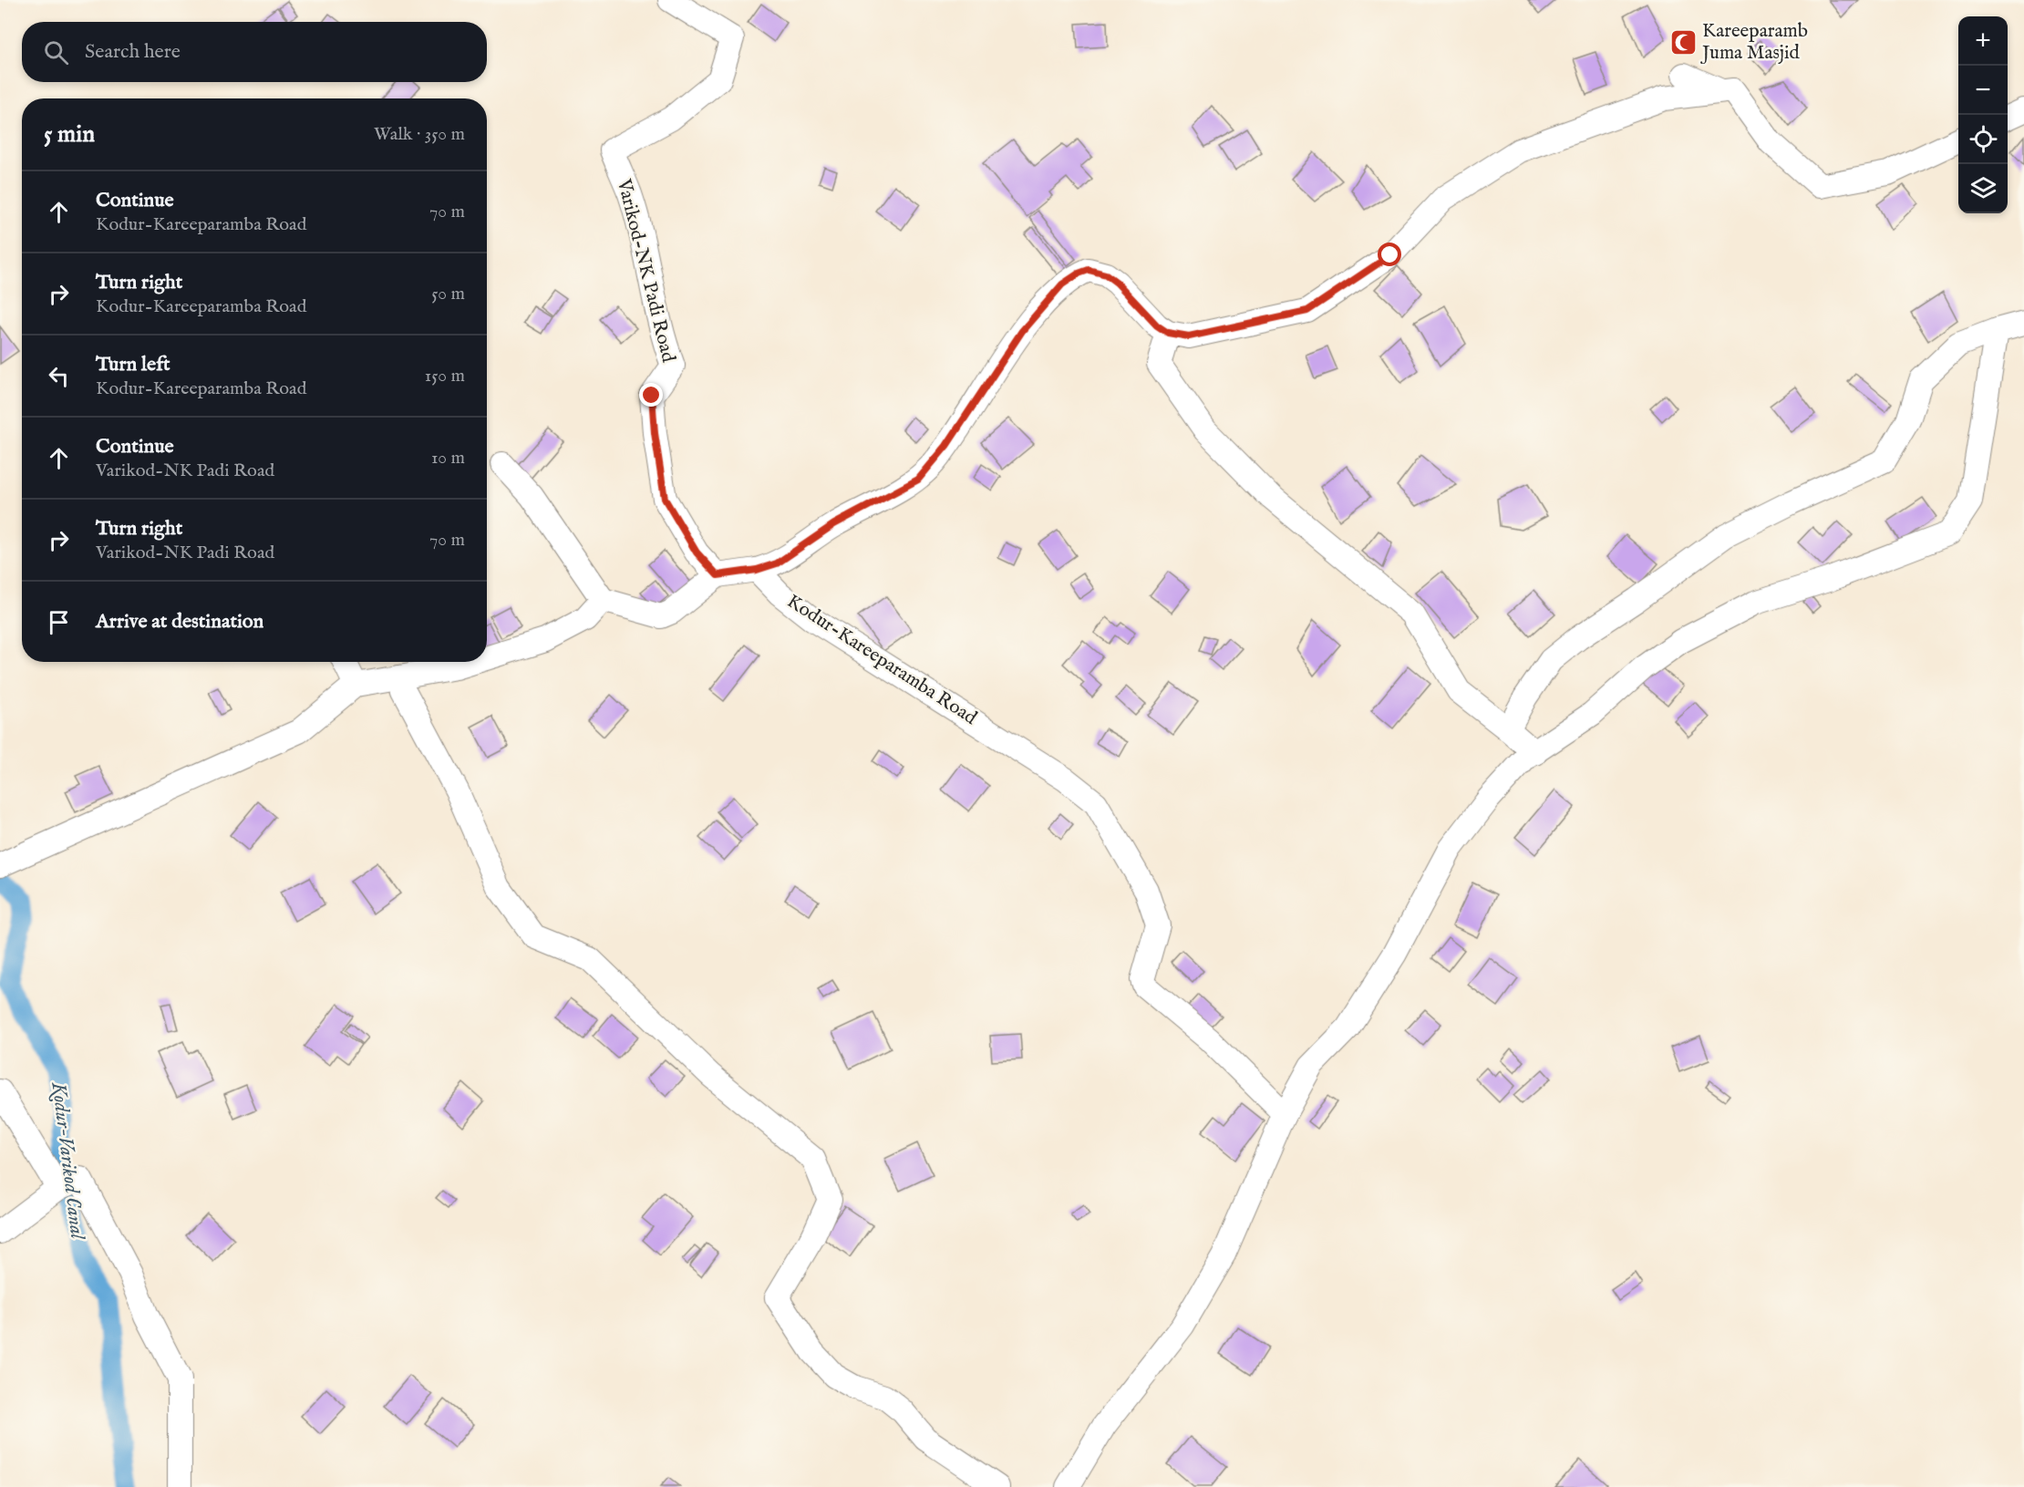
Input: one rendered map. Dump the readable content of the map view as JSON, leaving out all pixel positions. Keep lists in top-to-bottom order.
{
  "streets": {
    "street": ["Varikod-NK Padi Road", "Kodur-Kareeparamba Road"]
  },
  "water": ["Kodur-Varikod Canal"],
  "places": {
    "mosque": ["Kareeparamb Juma Masjid"]
  },
  "page": {
    "map_buttons": ["+", "−"],
    "search": "Search here",
    "heading": ["5 min", "Walk · 350 m"],
    "list": [
      ["Continue", "Kodur-Kareeparamba Road", "70 m"],
      ["Turn right", "Kodur-Kareeparamba Road", "50 m"],
      ["Turn left", "Kodur-Kareeparamba Road", "150 m"],
      ["Continue", "Varikod-NK Padi Road", "10 m"],
      ["Turn right", "Varikod-NK Padi Road", "70 m"],
      "Arrive at destination"
    ]
  }
}
